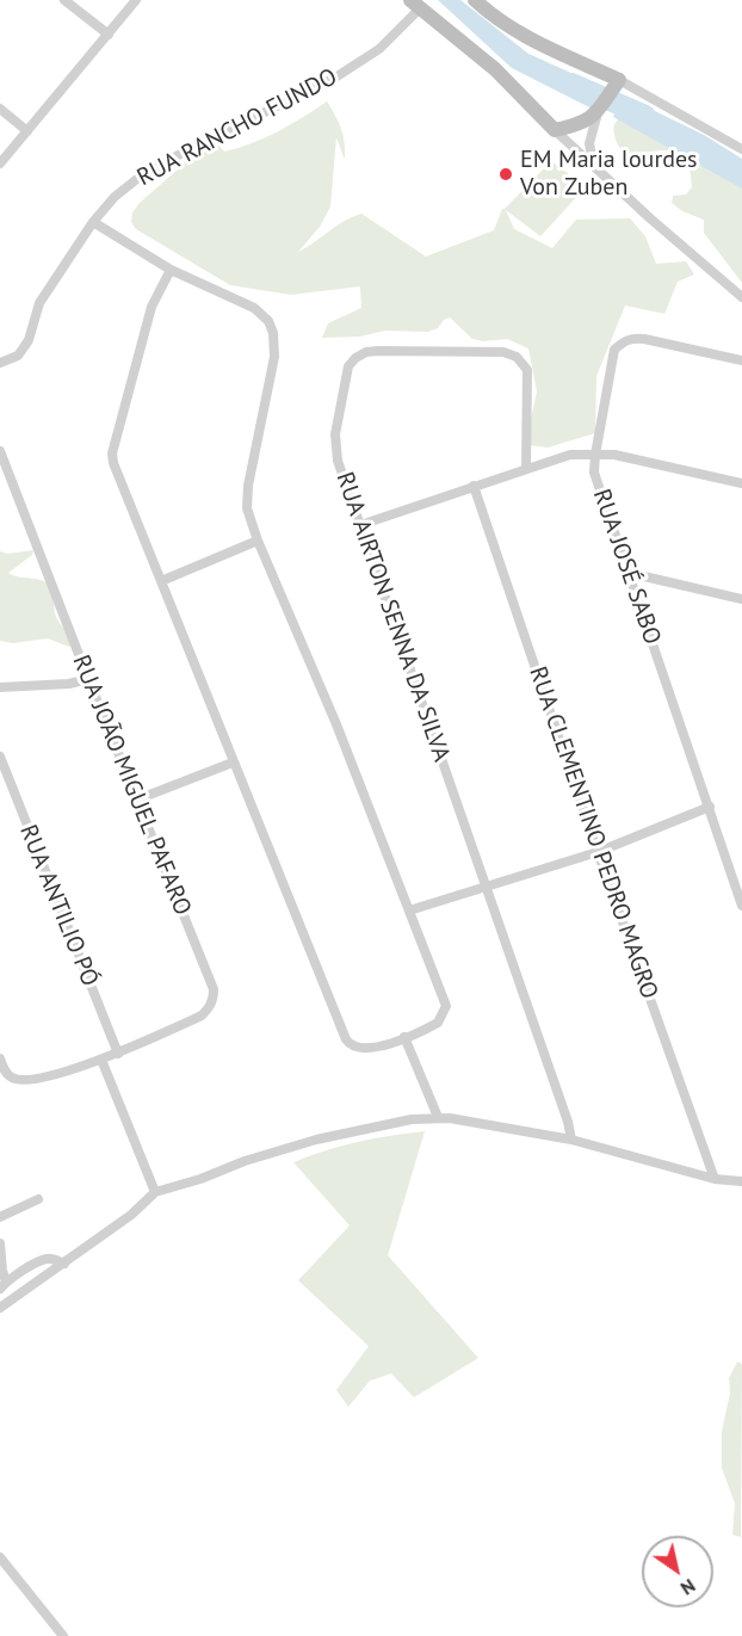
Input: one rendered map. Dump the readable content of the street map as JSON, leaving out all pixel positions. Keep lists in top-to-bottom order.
{
  "streets": {
    "street": [
      "RUA RANCHO FUNDO",
      "RUA JOSÉ SABO",
      "RUA AIRTON SENNA DA SILVA",
      "RUA JOÃO MIGUEL PAFARO",
      "RUA CLEMENTINO PEDRO MAGRO",
      "RUA ANTILIO PÓ"
    ]
  },
  "crossings": [
    ["RUA JOÃO MIGUEL PAFARO", "RUA ANTILIO PÓ"]
  ],
  "places": ["EM Maria lourdes Von Zuben"],
  "north": "bottom right"
}
